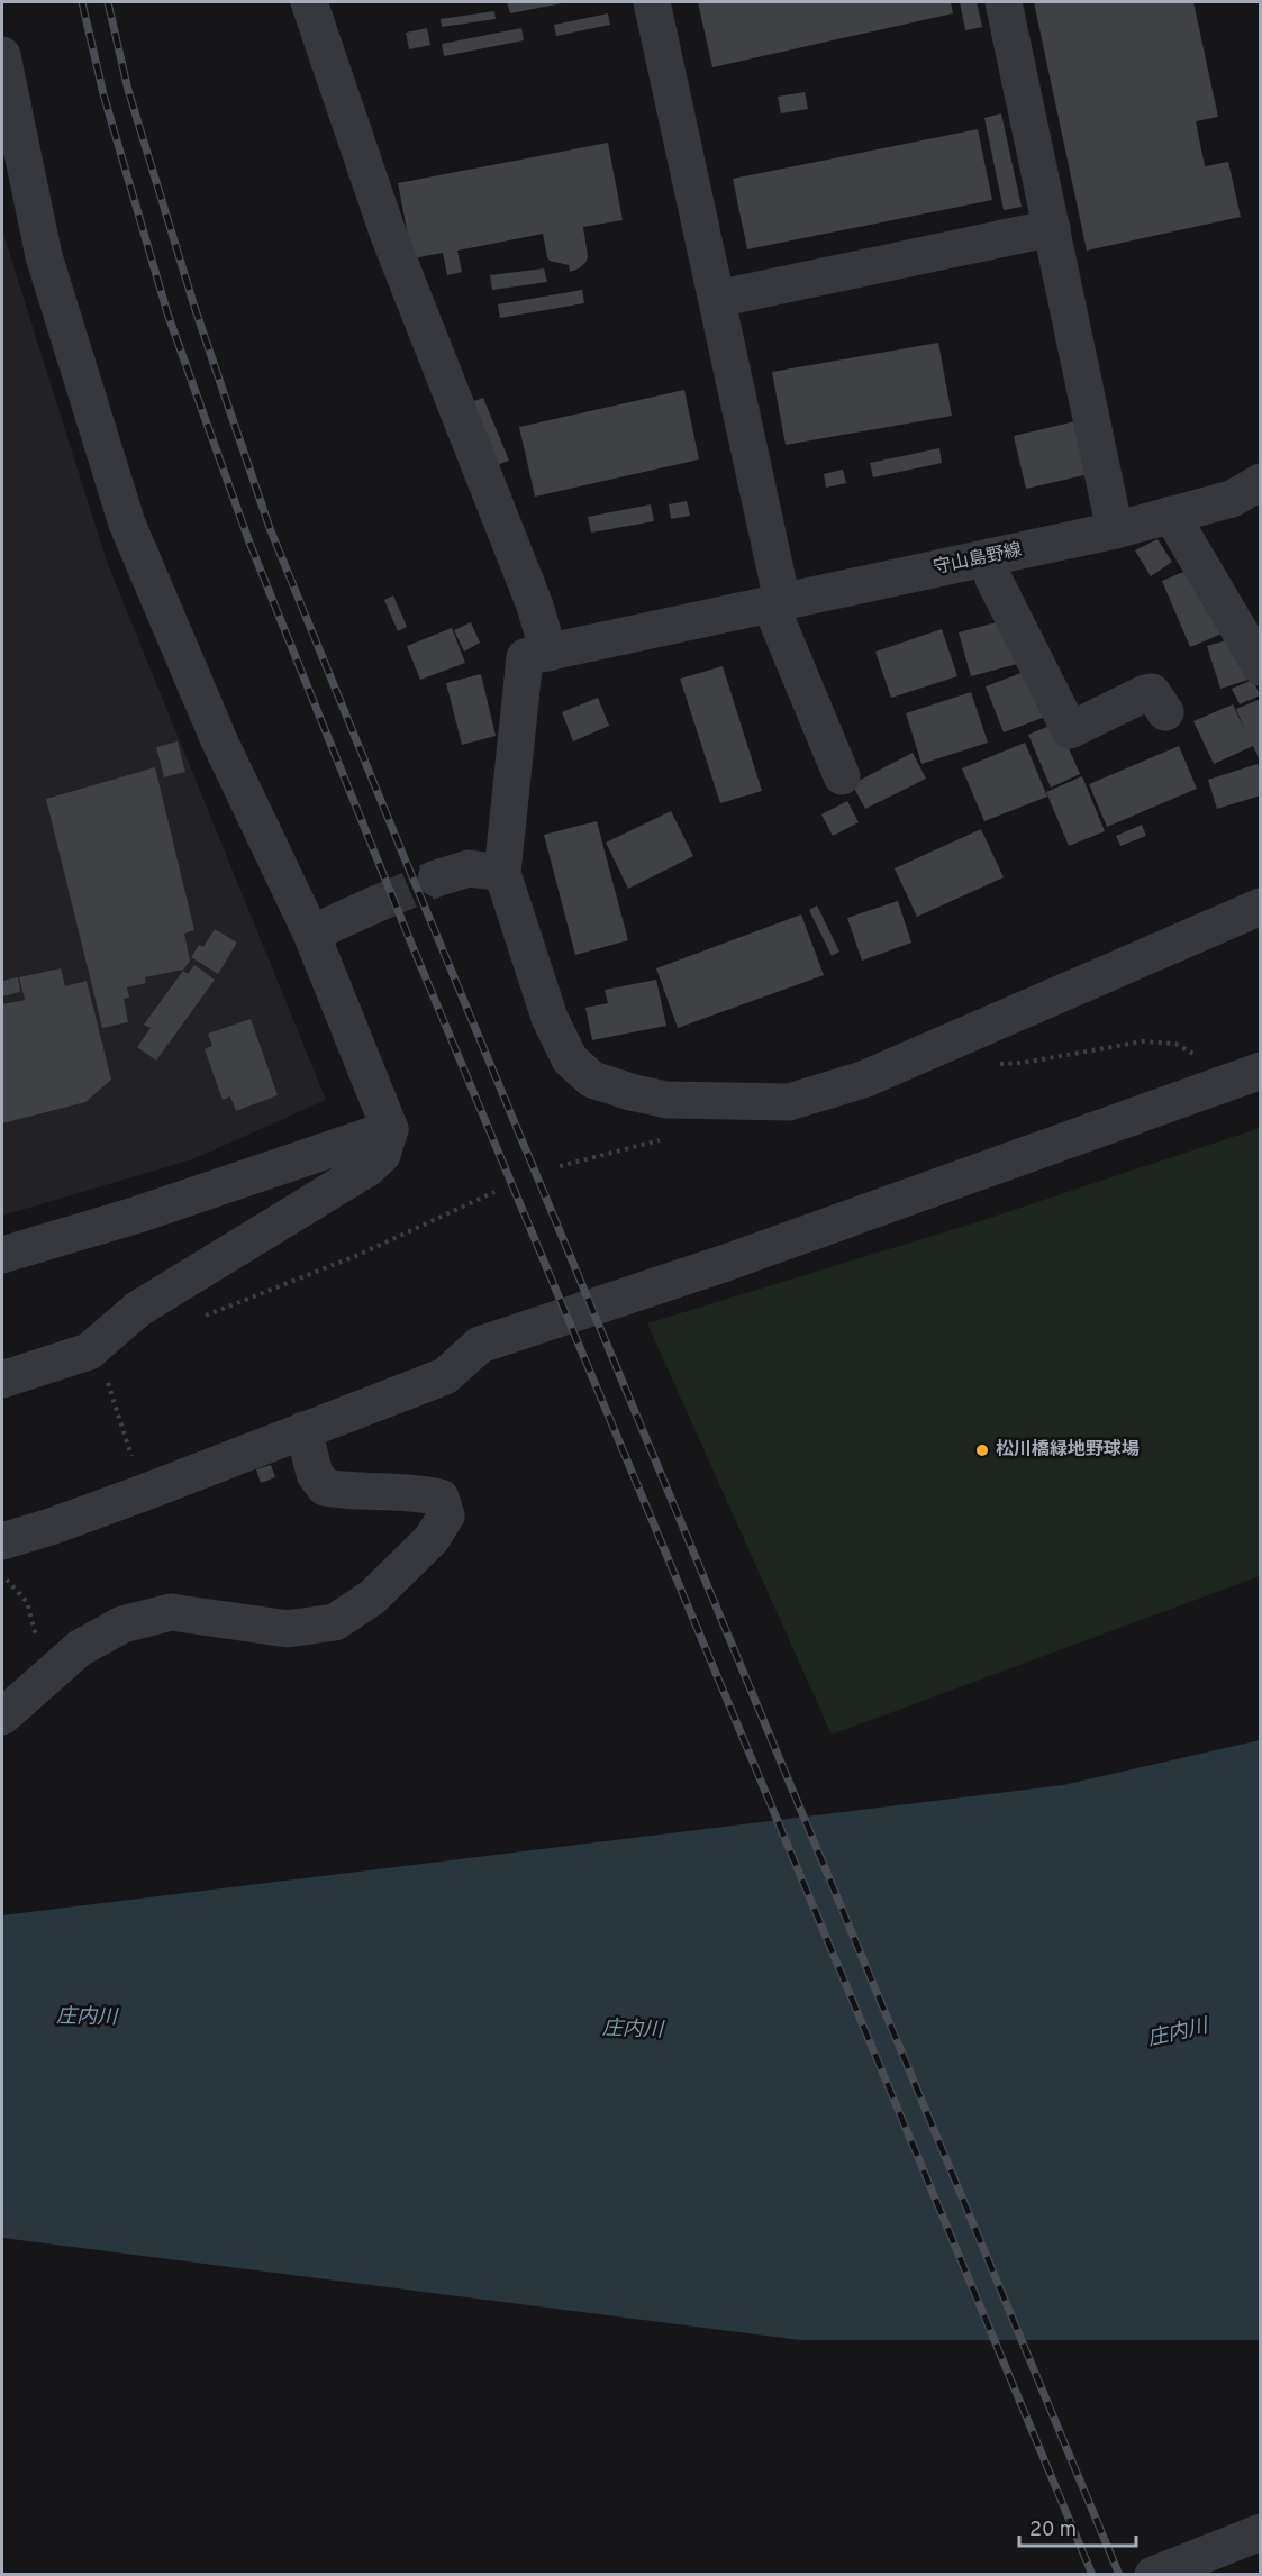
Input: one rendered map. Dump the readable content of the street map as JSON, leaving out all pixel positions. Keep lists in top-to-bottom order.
{
  "streets": {
    "street": ["守山島野線"]
  },
  "water": ["庄内川"],
  "places": ["松川橋緑地野球場"],
  "scale_bar": "20 m"
}
